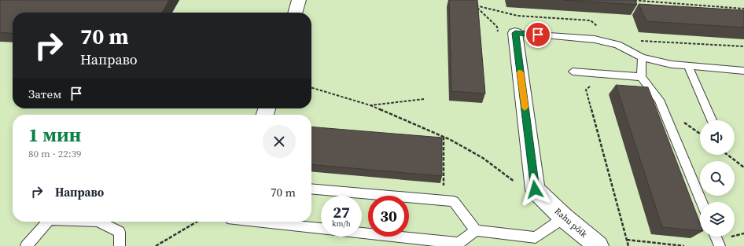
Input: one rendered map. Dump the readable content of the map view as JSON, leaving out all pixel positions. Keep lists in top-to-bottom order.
{
  "streets": {
    "street": ["Rahu põik"]
  },
  "page": {
    "turn": ["70 m", "Направо"],
    "then": "Затем",
    "heading": ["1 мин", "80 m · 22:39"],
    "list": [
      {
        "name": "Направо",
        "value": "70 m"
      }
    ],
    "speed": "27 km/h",
    "limit": "30"
  }
}
